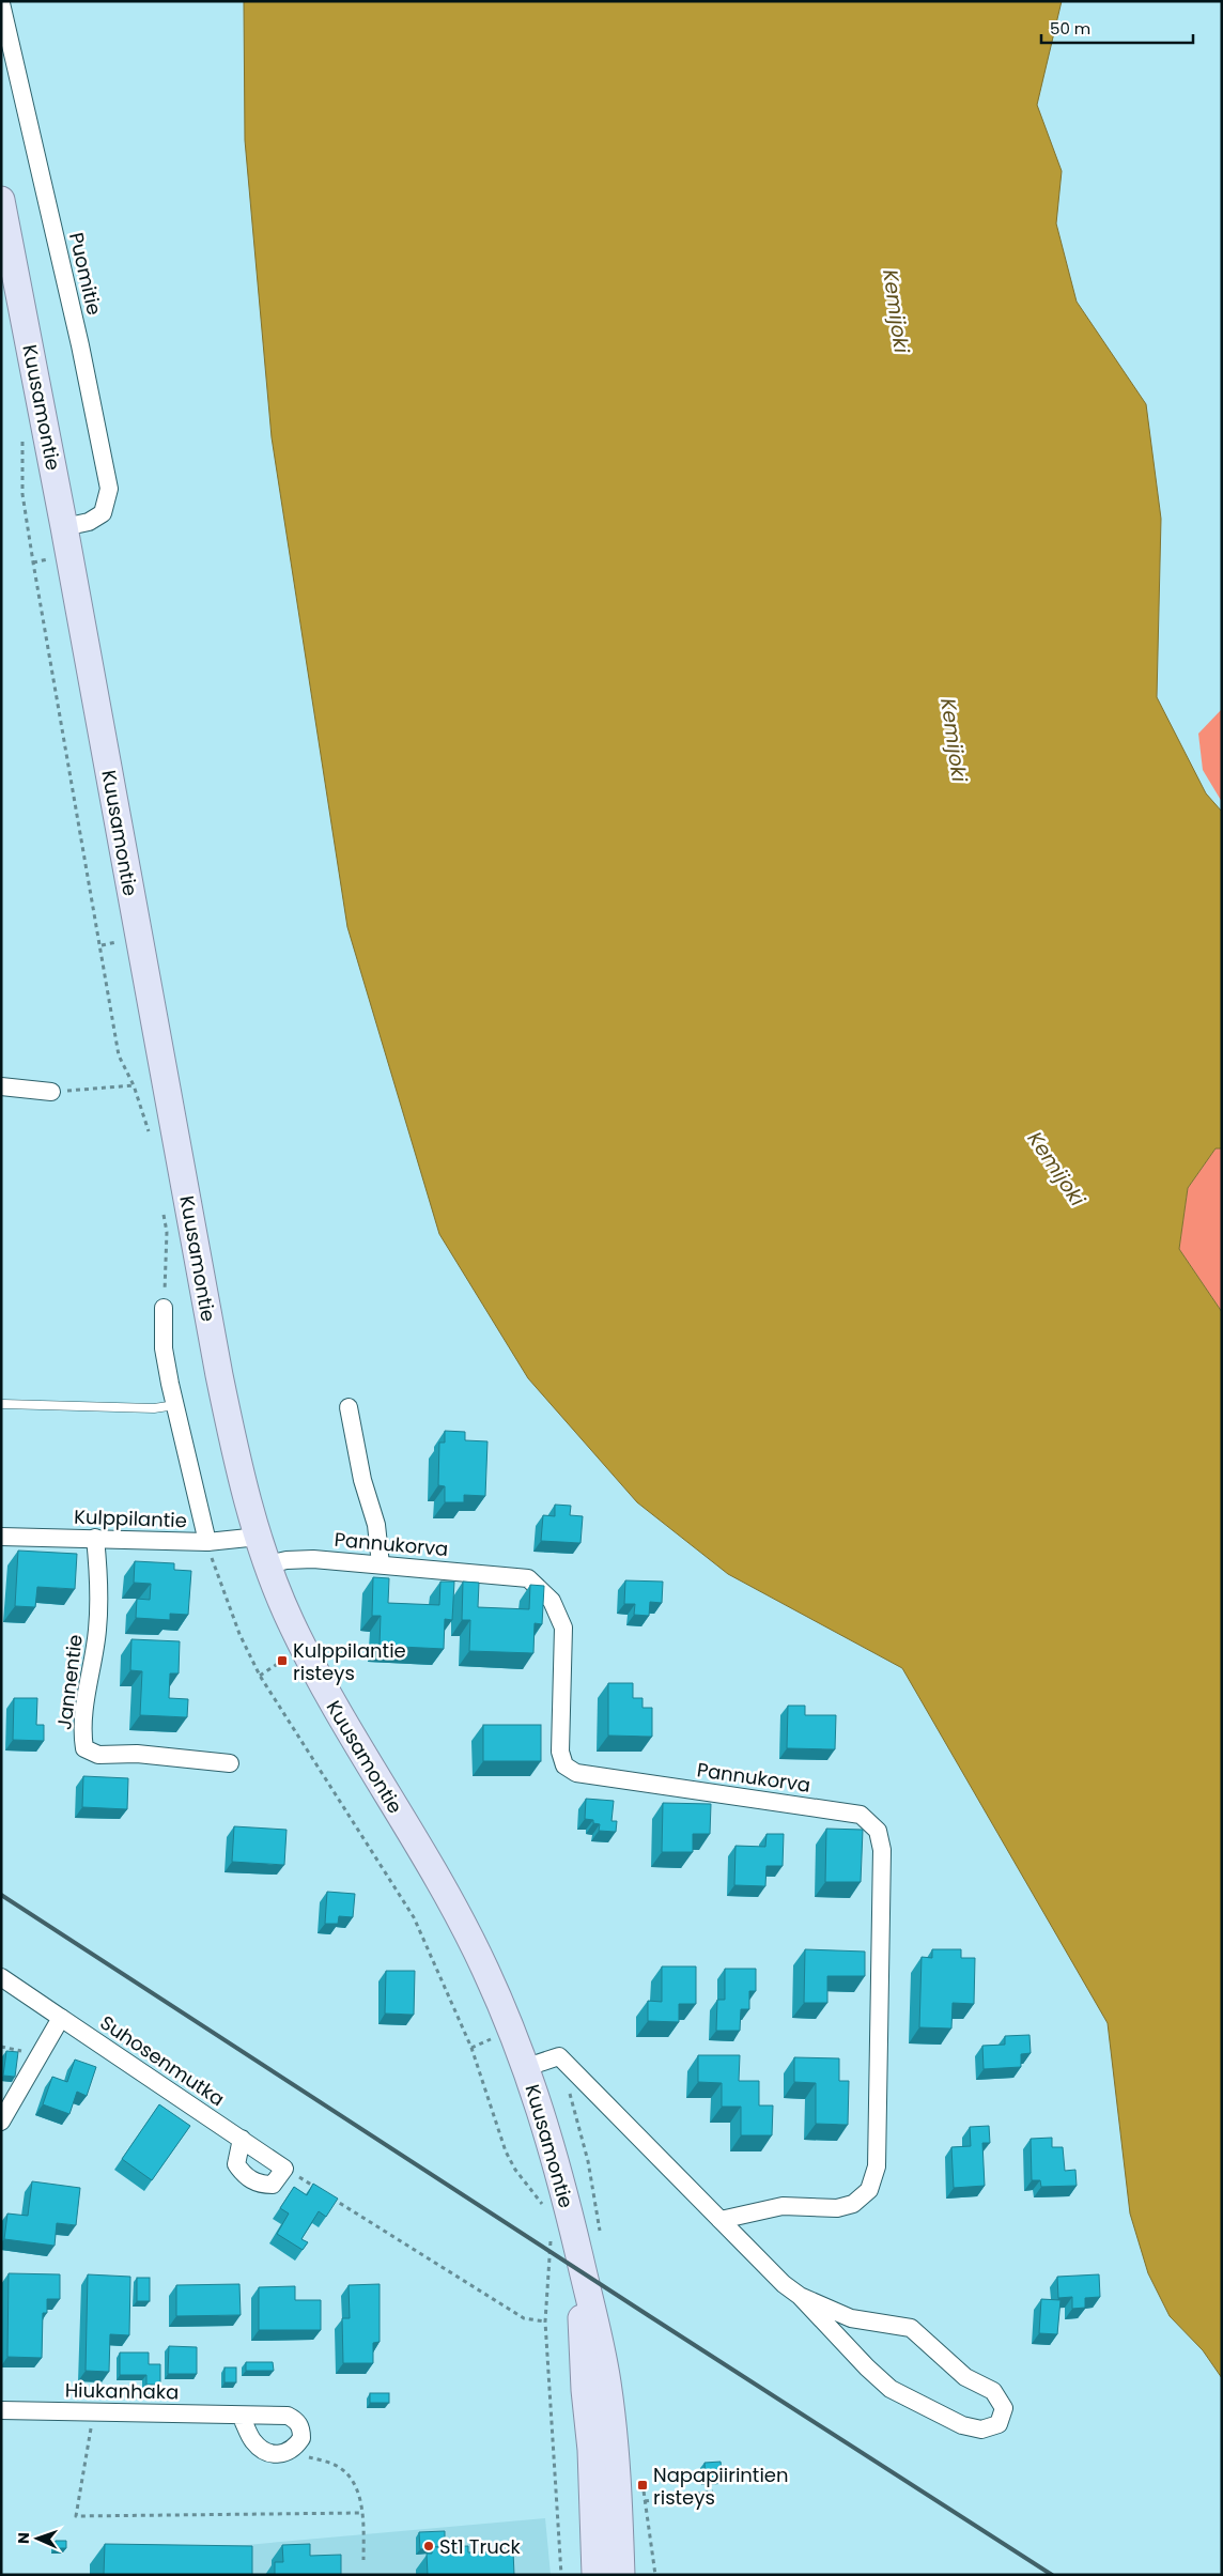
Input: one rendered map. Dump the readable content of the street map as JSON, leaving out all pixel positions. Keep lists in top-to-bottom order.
{
  "streets": {
    "main road": ["Kuusamontie"],
    "street": [
      "Puomitie",
      "Kulppilantie",
      "Pannukorva",
      "Jannentie",
      "Suhosenmutka",
      "Hiukanhaka"
    ]
  },
  "crossings": [
    ["Puomitie", "Kuusamontie"],
    ["Kuusamontie", "Kulppilantie"],
    ["Kuusamontie", "Pannukorva"],
    ["Kulppilantie", "Jannentie"]
  ],
  "water": ["Kemijoki"],
  "places": {
    "transit": ["Kulppilantie risteys", "Napapiirintien risteys"],
    "other": ["St1 Truck"]
  },
  "scale_bar": "50 m",
  "north": "left"
}
